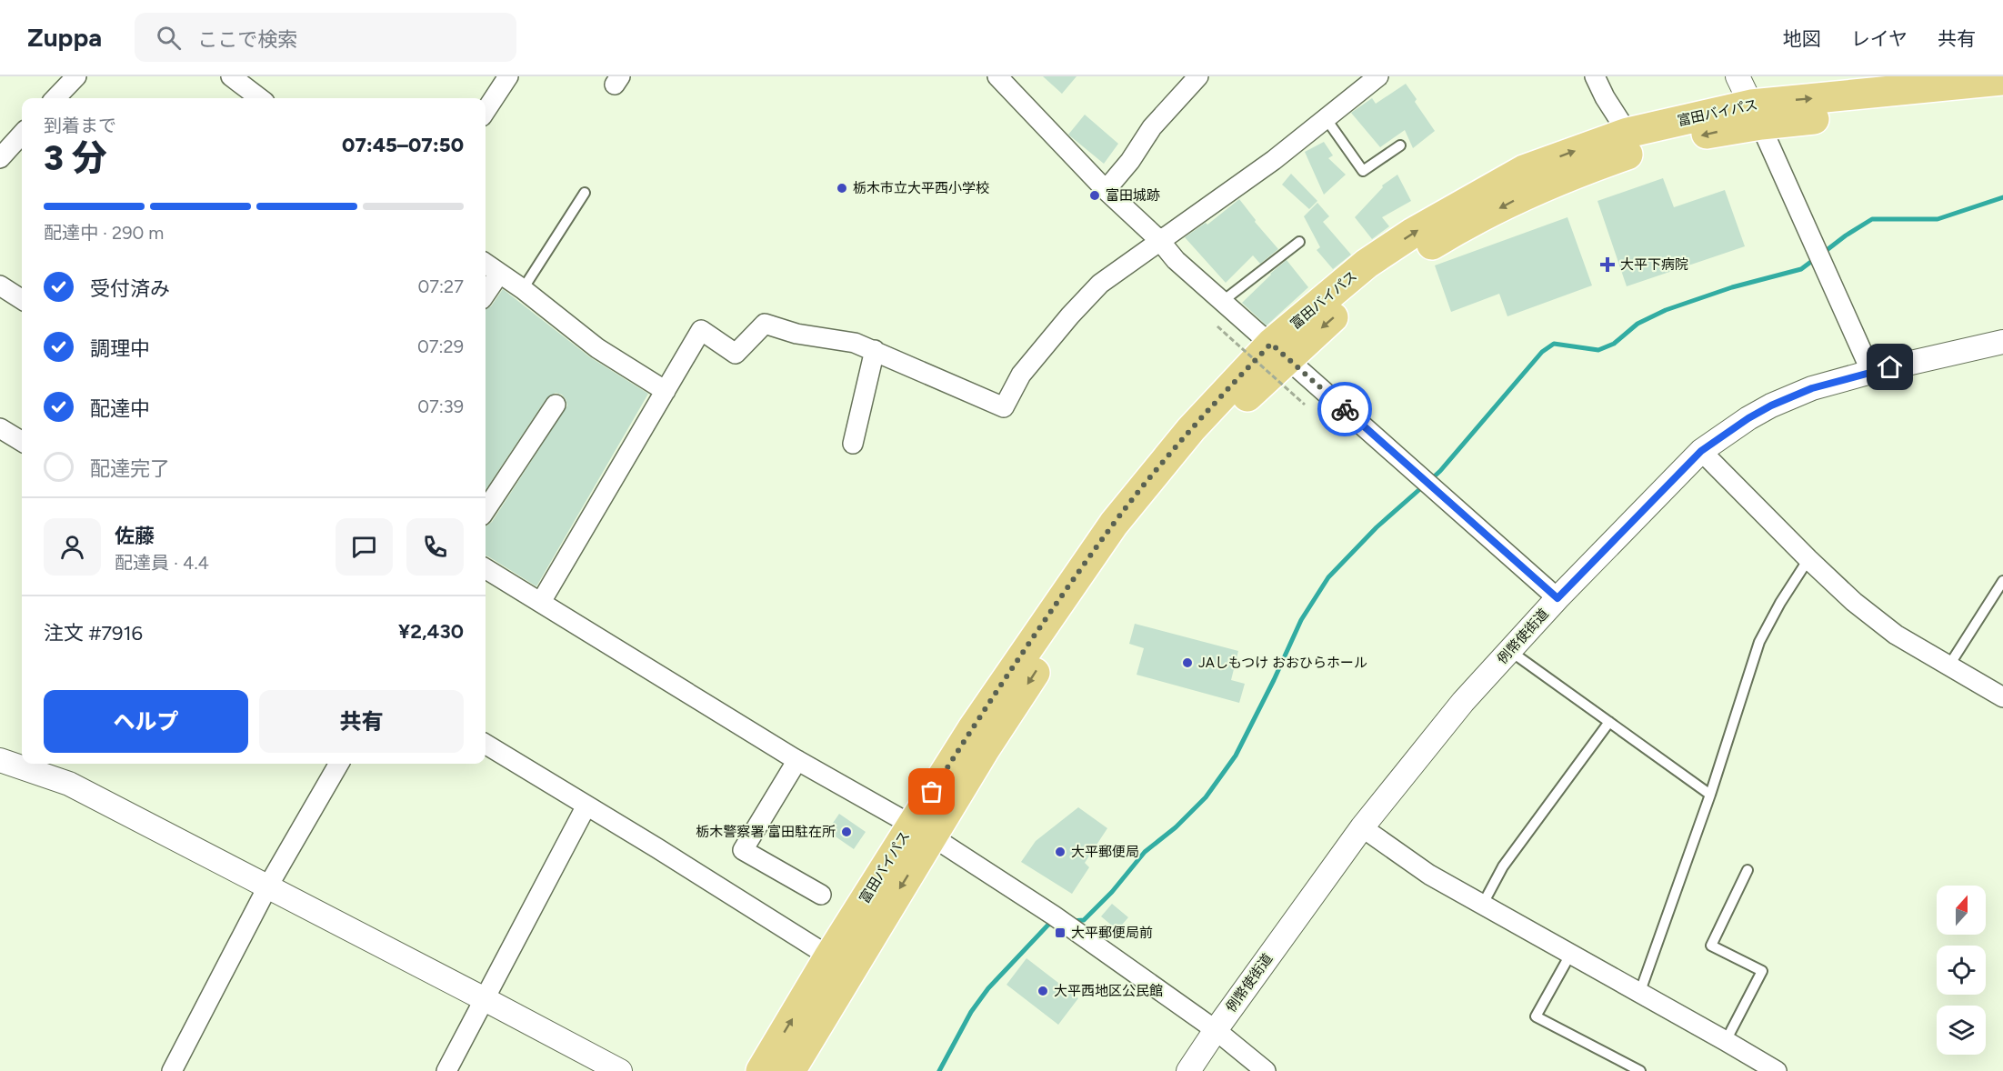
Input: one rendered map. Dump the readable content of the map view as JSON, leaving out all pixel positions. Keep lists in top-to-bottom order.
{
  "streets": {
    "main road": ["富田バイパス"],
    "street": ["例幣使街道"]
  },
  "places": {
    "other": [
      "栃木市立大平西小学校",
      "富田城跡",
      "JAしもつけ おおひらホール",
      "栃木警察署 富田駐在所",
      "大平郵便局",
      "大平西地区公民館"
    ],
    "health": ["大平下病院"],
    "transit": ["大平郵便局前"]
  },
  "north": "top",
  "page": {
    "header": "Zuppa",
    "search": "ここで検索",
    "nav": ["地図", "レイヤ", "共有"],
    "heading": ["3 分", "到着まで", "07:45–07:50"],
    "panel": [
      "佐藤",
      "配達員 · 4.4",
      "注文 #7916",
      "¥2,430"
    ],
    "bar": "配達中 · 290 m",
    "list": [
      ["受付済み", "07:27"],
      ["調理中", "07:29"],
      ["配達中", "07:39"],
      "配達完了"
    ],
    "buttons": ["ヘルプ", "共有"]
  }
}
